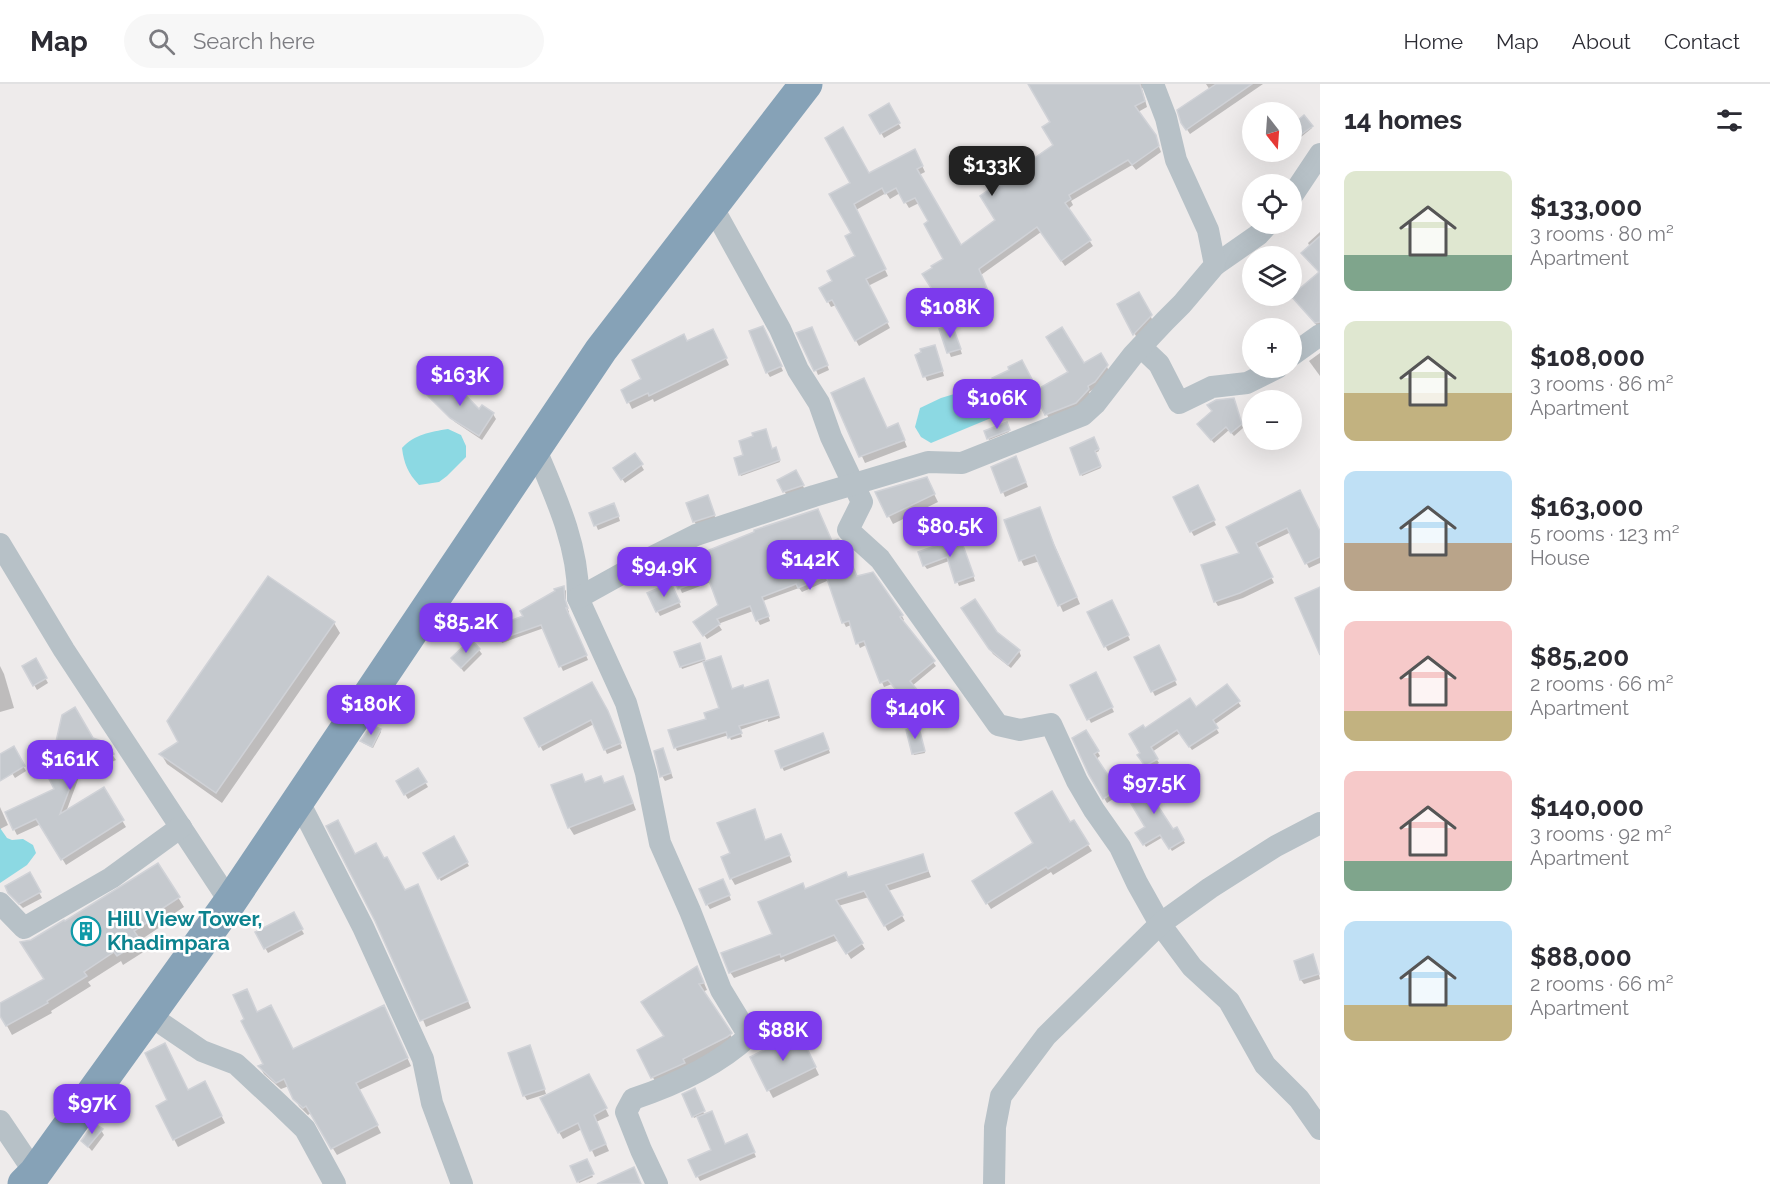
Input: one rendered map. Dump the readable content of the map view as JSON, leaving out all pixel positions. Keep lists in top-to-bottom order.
{
  "places": {
    "building": ["Hill View Tower, Khadimpara"]
  },
  "north": "bottom",
  "page": {
    "header": "Map",
    "search": "Search here",
    "nav": [
      "Home",
      "Map",
      "About",
      "Contact"
    ],
    "heading": "14 homes",
    "map_buttons": ["+", "−"],
    "price": [
      "$133K",
      "$108K",
      "$163K",
      "$106K",
      "$80.5K",
      "$142K",
      "$94.9K",
      "$85.2K",
      "$180K",
      "$140K",
      "$161K",
      "$97.5K",
      "$88K",
      "$97K"
    ],
    "list": [
      {
        "name": "$133,000",
        "note": "3 rooms · 80 m² · Apartment"
      },
      {
        "name": "$108,000",
        "note": "3 rooms · 86 m² · Apartment"
      },
      {
        "name": "$163,000",
        "note": "5 rooms · 123 m² · House"
      },
      {
        "name": "$85,200",
        "note": "2 rooms · 66 m² · Apartment"
      },
      {
        "name": "$140,000",
        "note": "3 rooms · 92 m² · Apartment"
      },
      {
        "name": "$88,000",
        "note": "2 rooms · 66 m² · Apartment"
      }
    ]
  }
}
